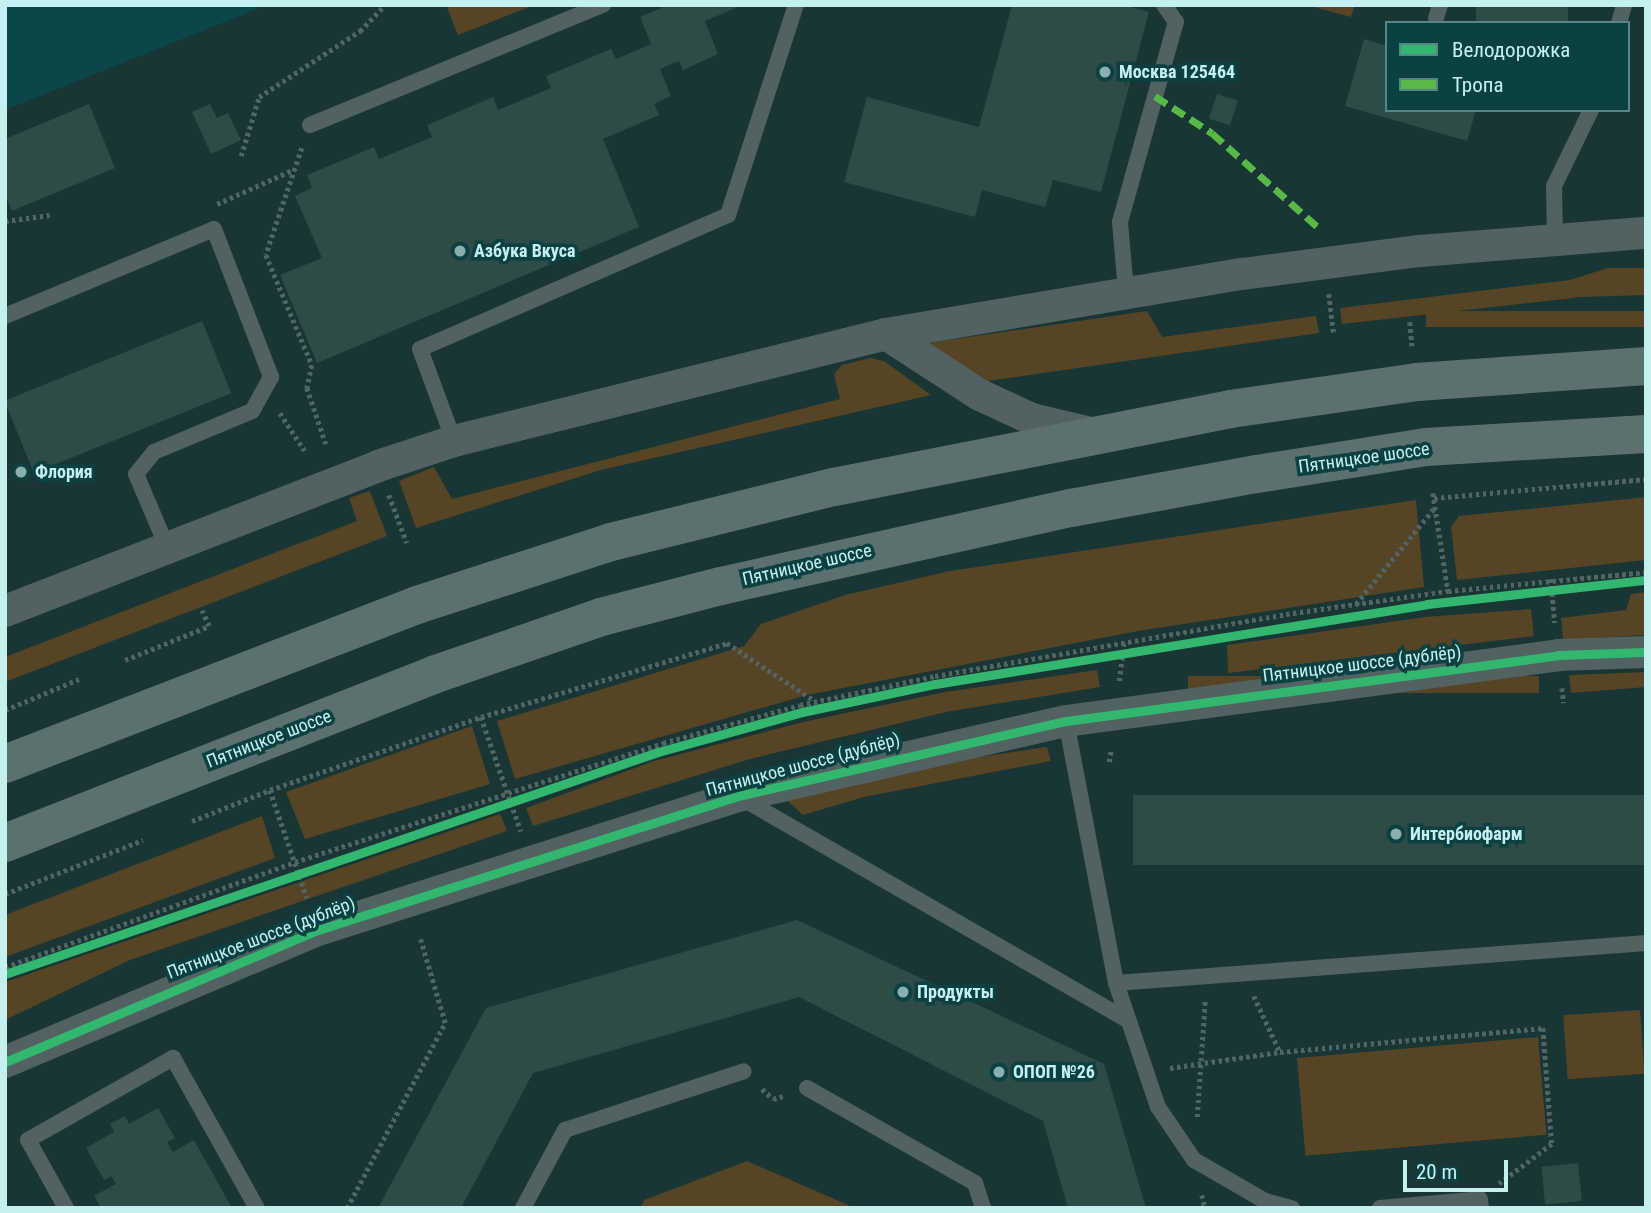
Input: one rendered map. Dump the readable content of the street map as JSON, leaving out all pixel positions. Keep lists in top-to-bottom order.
{
  "streets": {
    "main road": ["Пятницкое шоссе"],
    "street": ["Пятницкое шоссе (дублёр)"]
  },
  "places": [
    "Москва 125464",
    "Азбука Вкуса",
    "Флория",
    "Интербиофарм",
    "Продукты",
    "ОПОП №26"
  ],
  "legend": ["Велодорожка", "Тропа"],
  "scale_bar": "20 m"
}
